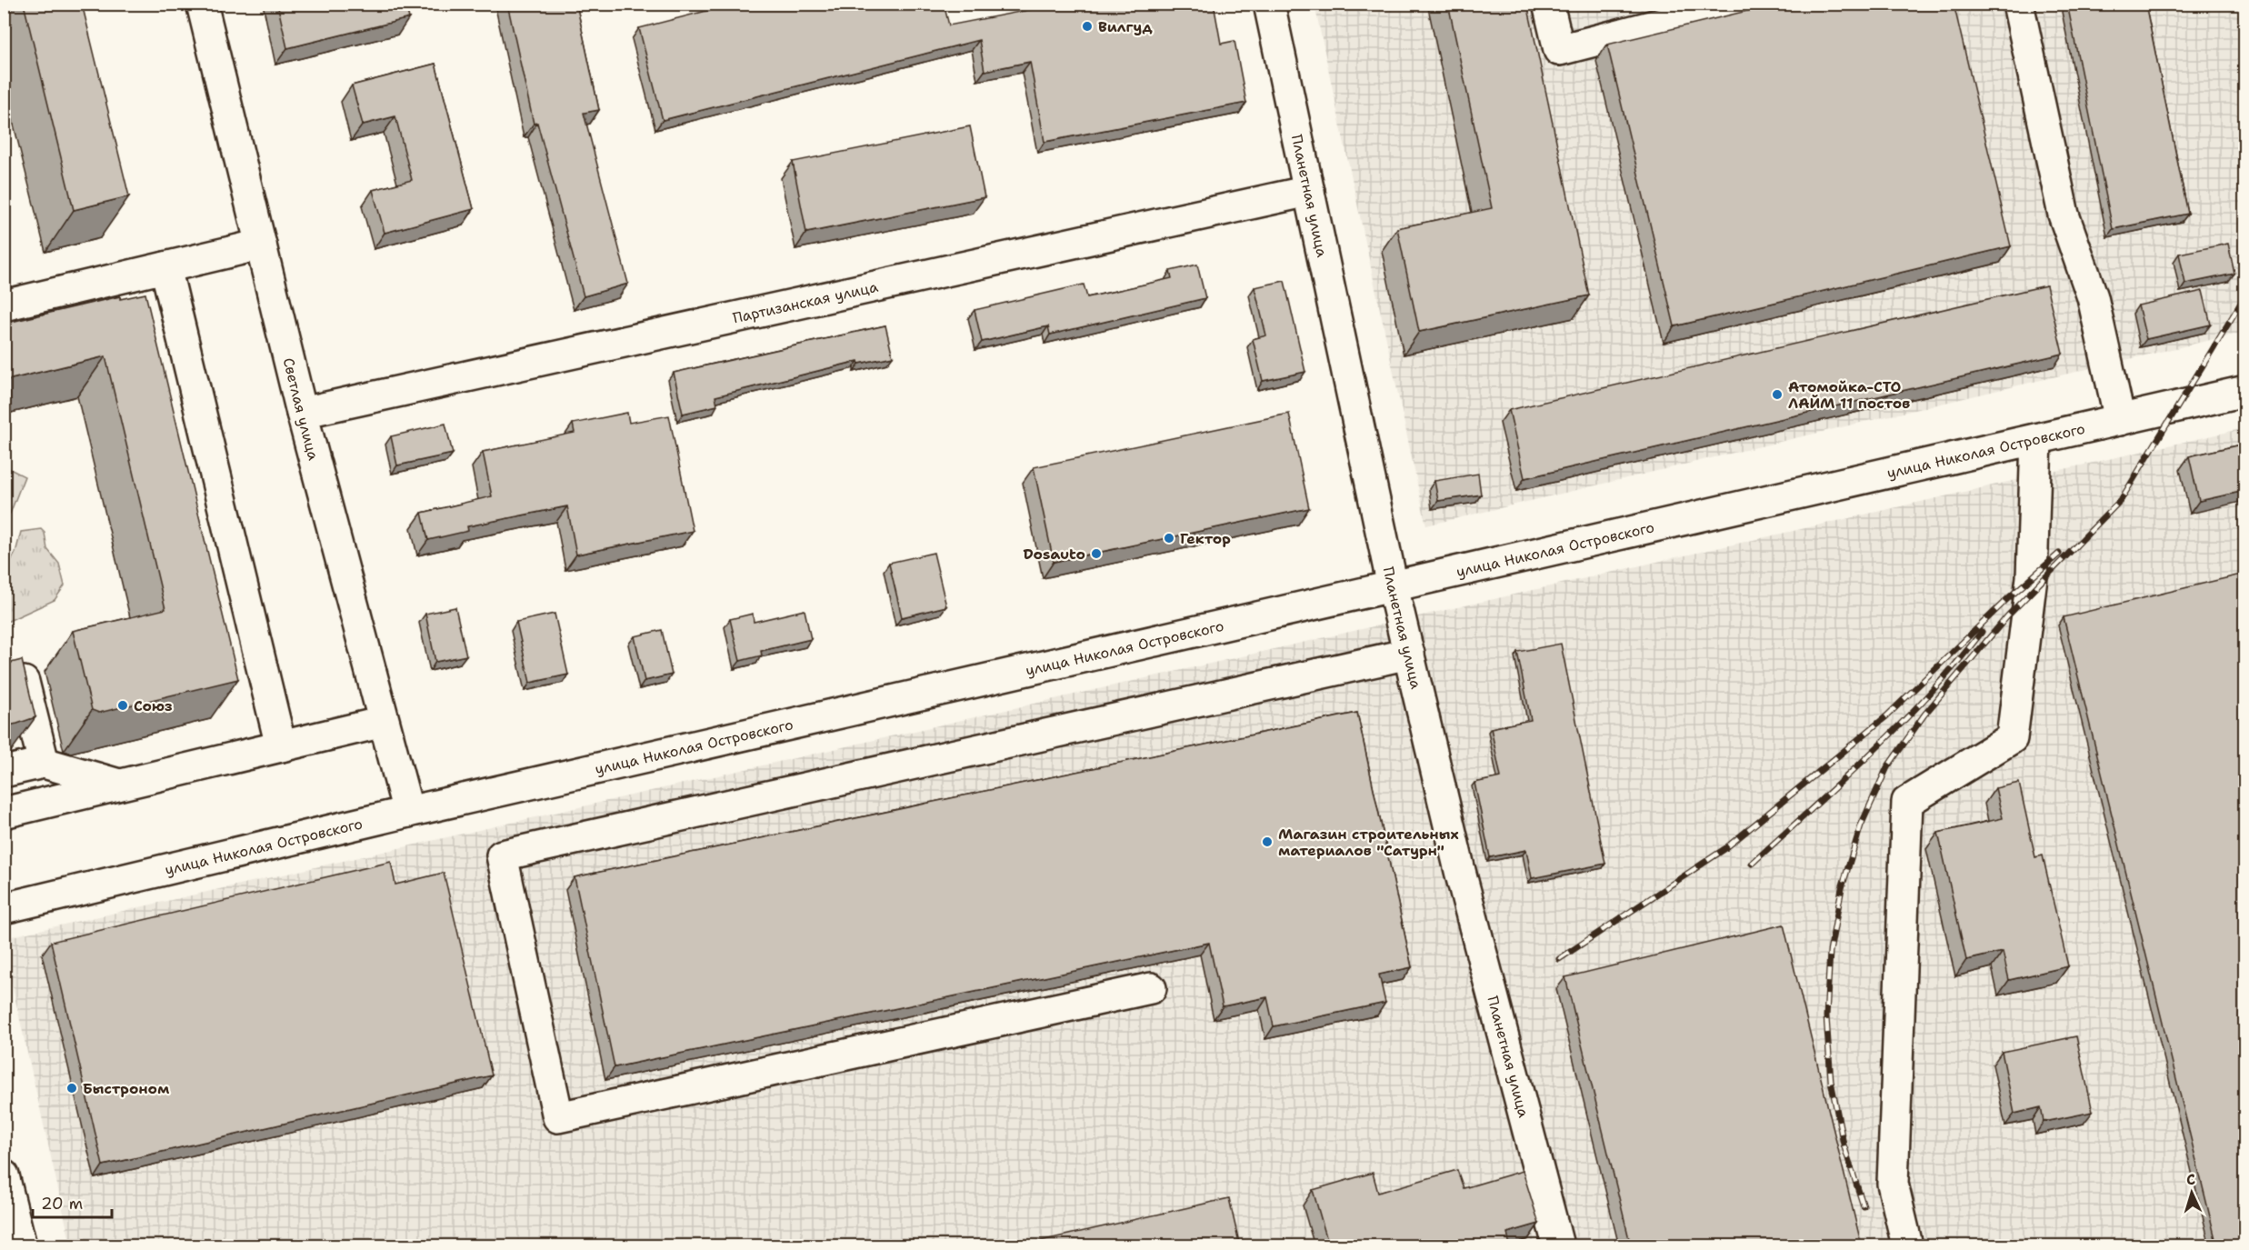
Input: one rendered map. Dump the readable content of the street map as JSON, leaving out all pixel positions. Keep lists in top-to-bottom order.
{
  "streets": {
    "street": [
      "Планетная улица",
      "Партизанская улица",
      "Светлая улица",
      "улица Николая Островского"
    ]
  },
  "crossings": [
    ["Планетная улица", "Партизанская улица"],
    ["Планетная улица", "улица Николая Островского"],
    ["Партизанская улица", "Светлая улица"],
    ["Светлая улица", "улица Николая Островского"]
  ],
  "places": [
    "Вилгуд",
    "Атомойка-СТО ЛАЙМ 11 постов",
    "Гектор",
    "Dosauto",
    "Союз",
    "Магазин строительных материалов \"Сатурн\"",
    "Быстроном"
  ],
  "scale_bar": "20 m",
  "north": "top"
}
